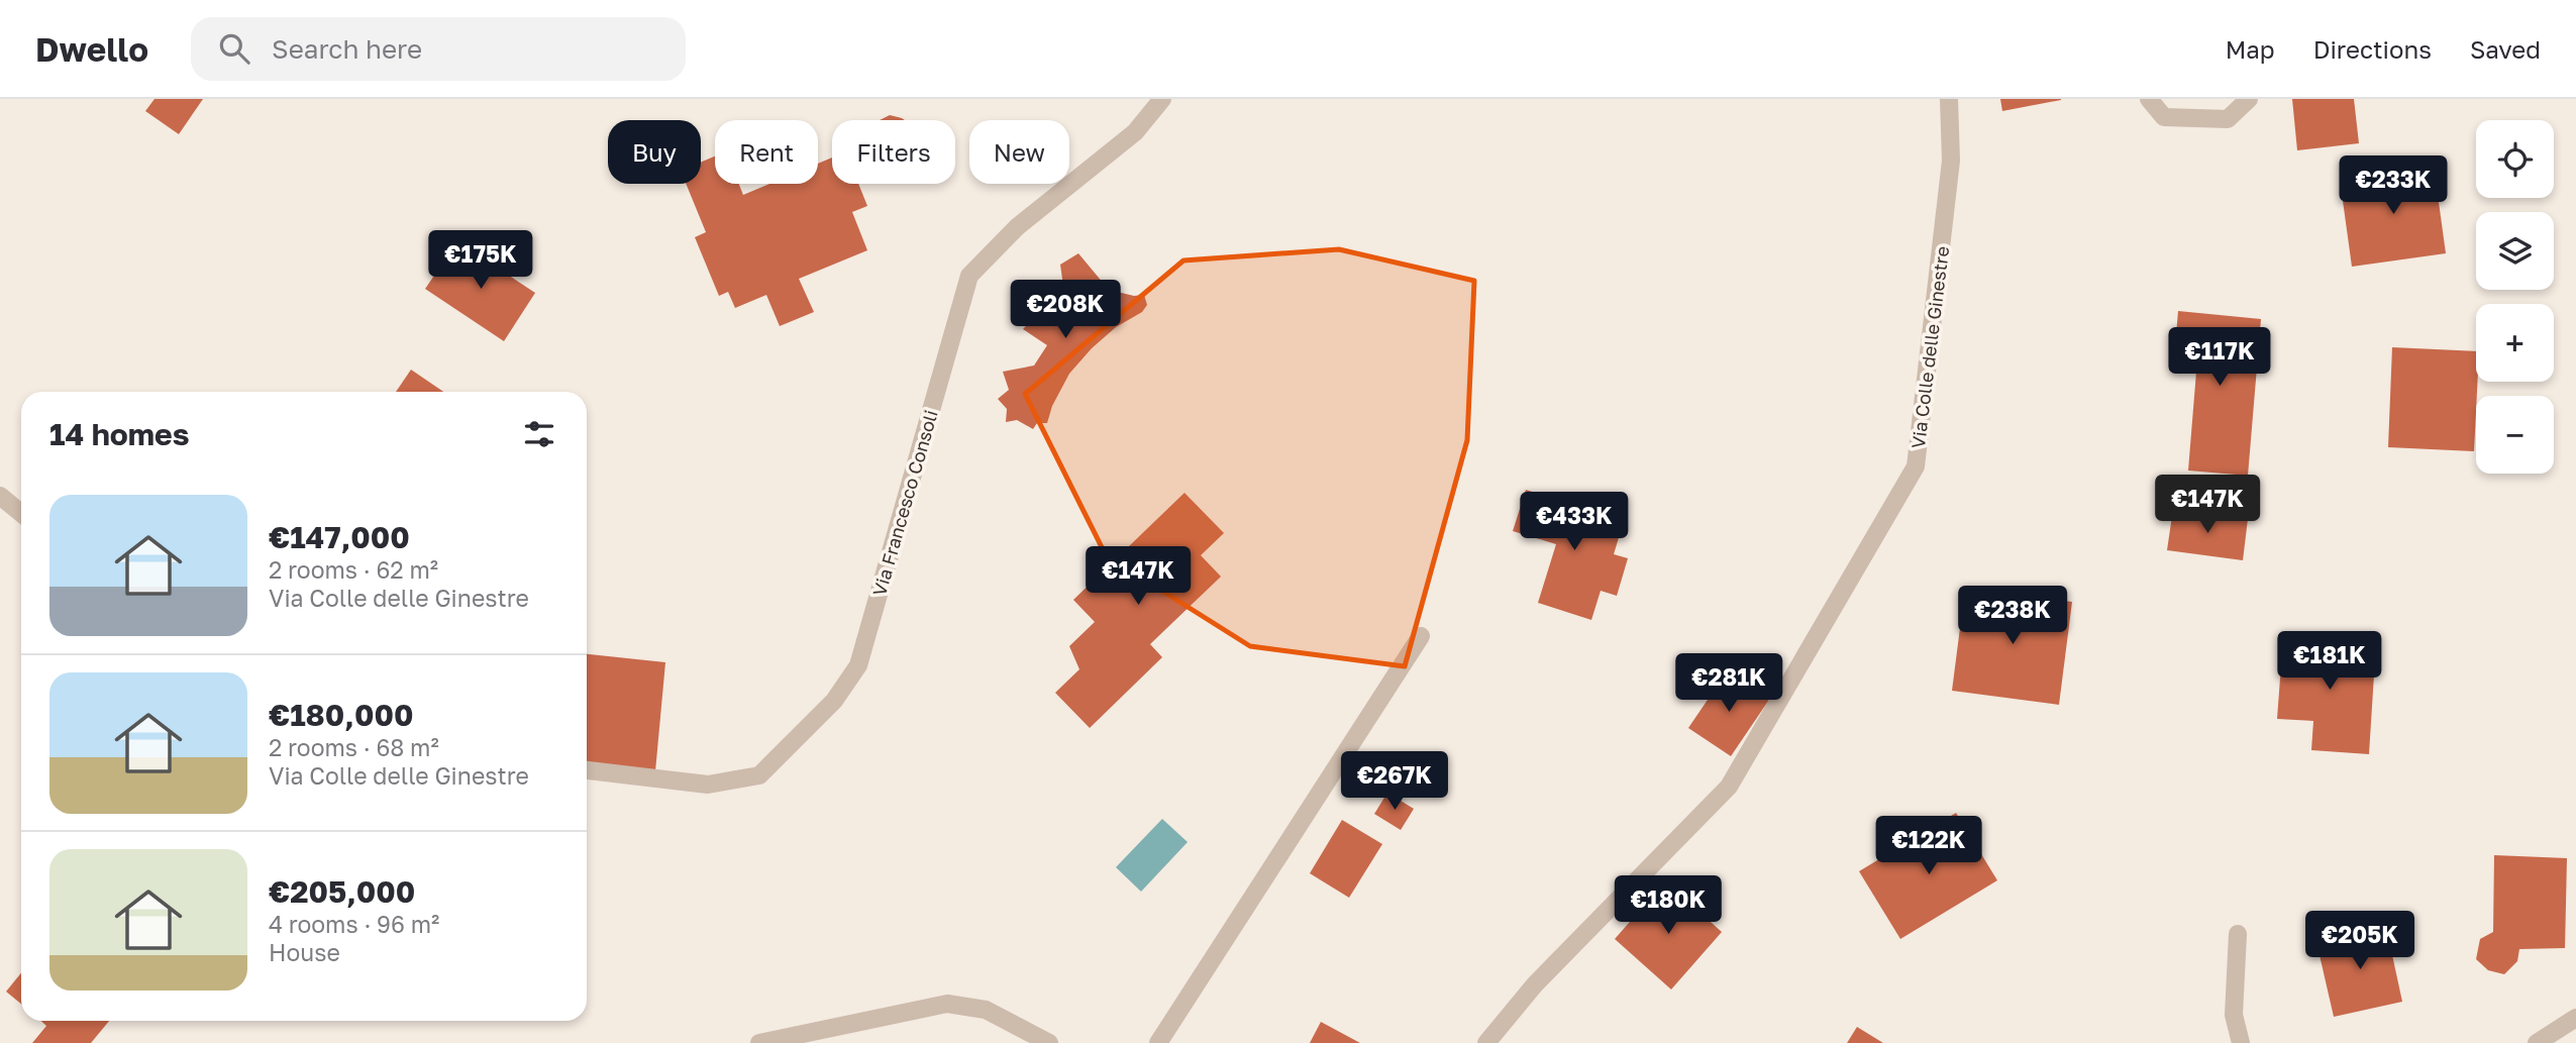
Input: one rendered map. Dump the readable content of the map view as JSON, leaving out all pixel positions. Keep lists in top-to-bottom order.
{
  "streets": {
    "street": ["Via Colle delle Ginestre", "Via Francesco Consoli"]
  },
  "page": {
    "header": "Dwello",
    "search": "Search here",
    "nav": ["Map", "Directions", "Saved"],
    "map_buttons": ["+", "−"],
    "chip": [
      "Buy",
      "Rent",
      "Filters",
      "New"
    ],
    "price": [
      "€233K",
      "€175K",
      "€208K",
      "€117K",
      "€147K",
      "€433K",
      "€147K",
      "€238K",
      "€181K",
      "€281K",
      "€267K",
      "€122K",
      "€180K",
      "€205K"
    ],
    "heading": "14 homes",
    "list": [
      {
        "name": "€147,000",
        "note": "2 rooms · 62 m² · Via Colle delle Ginestre"
      },
      {
        "name": "€180,000",
        "note": "2 rooms · 68 m² · Via Colle delle Ginestre"
      },
      {
        "name": "€205,000",
        "note": "4 rooms · 96 m² · House"
      }
    ]
  }
}
